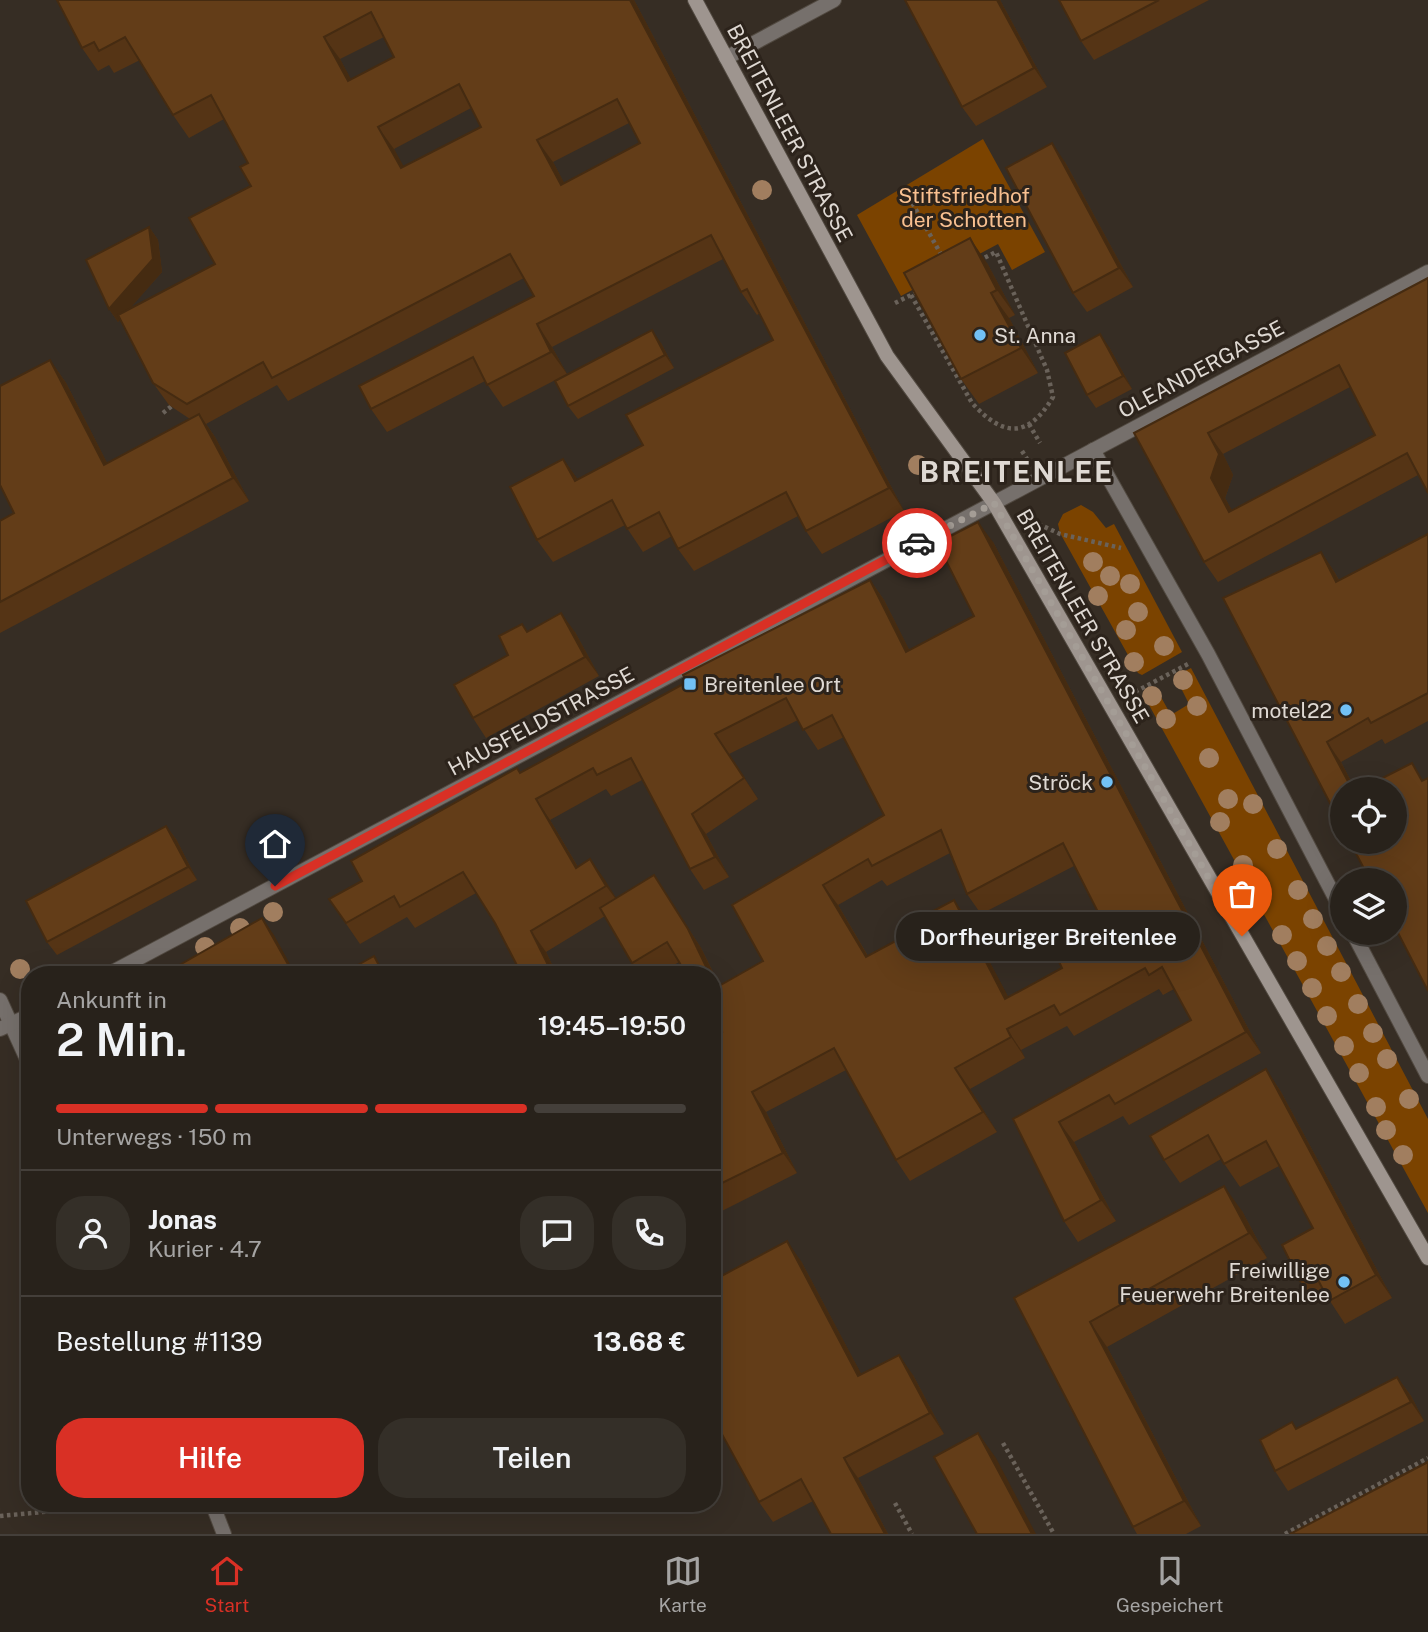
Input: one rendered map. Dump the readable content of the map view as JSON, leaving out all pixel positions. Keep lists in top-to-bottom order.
{
  "streets": {
    "main road": ["BREITENLEER STRASSE"],
    "street": ["OLEANDERGASSE", "HAUSFELDSTRASSE"]
  },
  "crossings": [
    ["BREITENLEER STRASSE", "OLEANDERGASSE"],
    ["BREITENLEER STRASSE", "HAUSFELDSTRASSE"],
    ["OLEANDERGASSE", "HAUSFELDSTRASSE"]
  ],
  "districts": ["BREITENLEE"],
  "parks": ["Stiftsfriedhof der Schotten"],
  "places": {
    "other": [
      "St. Anna",
      "motel22",
      "Ströck",
      "Dorfheuriger Breitenlee",
      "Freiwillige Feuerwehr Breitenlee"
    ],
    "transit": ["Breitenlee Ort"]
  },
  "page": {
    "bubble": "Dorfheuriger Breitenlee",
    "heading": ["2 Min.", "Ankunft in", "19:45–19:50"],
    "panel": [
      "Jonas",
      "Kurier · 4.7",
      "Bestellung #1139",
      "13.68 €"
    ],
    "bar": "Unterwegs · 150 m",
    "buttons": ["Hilfe", "Teilen"],
    "tabs": ["Start", "Karte", "Gespeichert"]
  }
}
